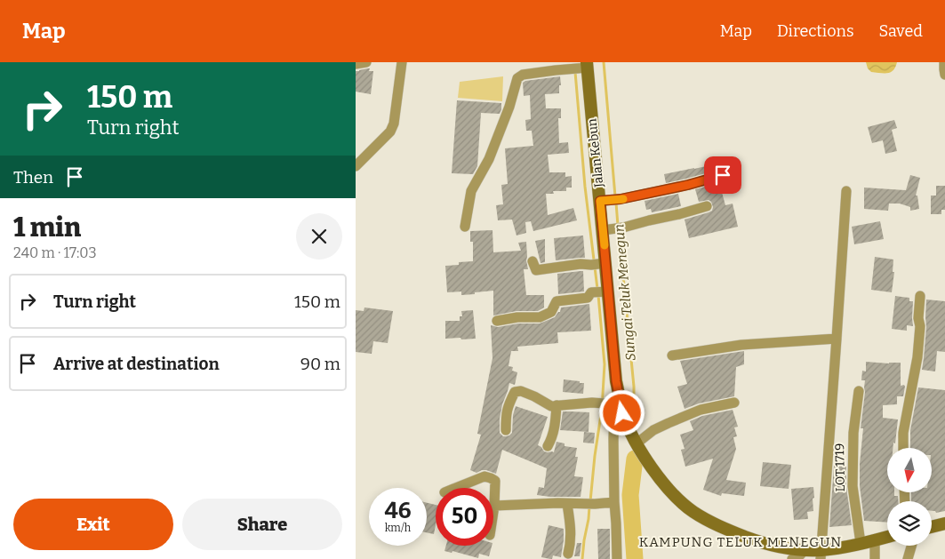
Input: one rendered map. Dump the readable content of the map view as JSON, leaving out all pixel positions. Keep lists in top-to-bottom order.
{
  "streets": {
    "main road": ["Jalan Kebun"],
    "street": ["LOT 1719"]
  },
  "crossings": [
    ["Jalan Kebun", "LOT 1719"]
  ],
  "districts": ["KAMPUNG TELUK MENEGUN"],
  "water": ["Sungai Teluk Menegun"],
  "north": "bottom",
  "page": {
    "header": "Map",
    "nav": ["Map", "Directions", "Saved"],
    "turn": ["150 m", "Turn right"],
    "then": "Then",
    "heading": ["1 min", "240 m · 17:03"],
    "list": [
      {
        "name": "Turn right",
        "value": "150 m"
      },
      {
        "name": "Arrive at destination",
        "value": "90 m"
      }
    ],
    "speed": "46 km/h",
    "limit": "50",
    "buttons": ["Exit", "Share"]
  }
}
